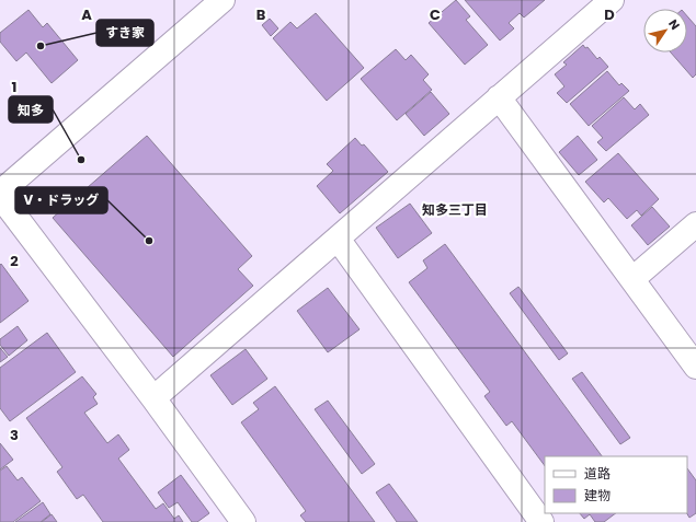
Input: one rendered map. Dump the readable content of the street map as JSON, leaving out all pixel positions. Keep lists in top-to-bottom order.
{
  "districts": ["知多三丁目"],
  "places": ["すき家", "知多", "V・ドラッグ"],
  "legend": ["道路", "建物"],
  "north": "top right",
  "grid": {
    "columns": [
      "A",
      "B",
      "C",
      "D"
    ],
    "rows": ["1", "2", "3"]
  }
}
